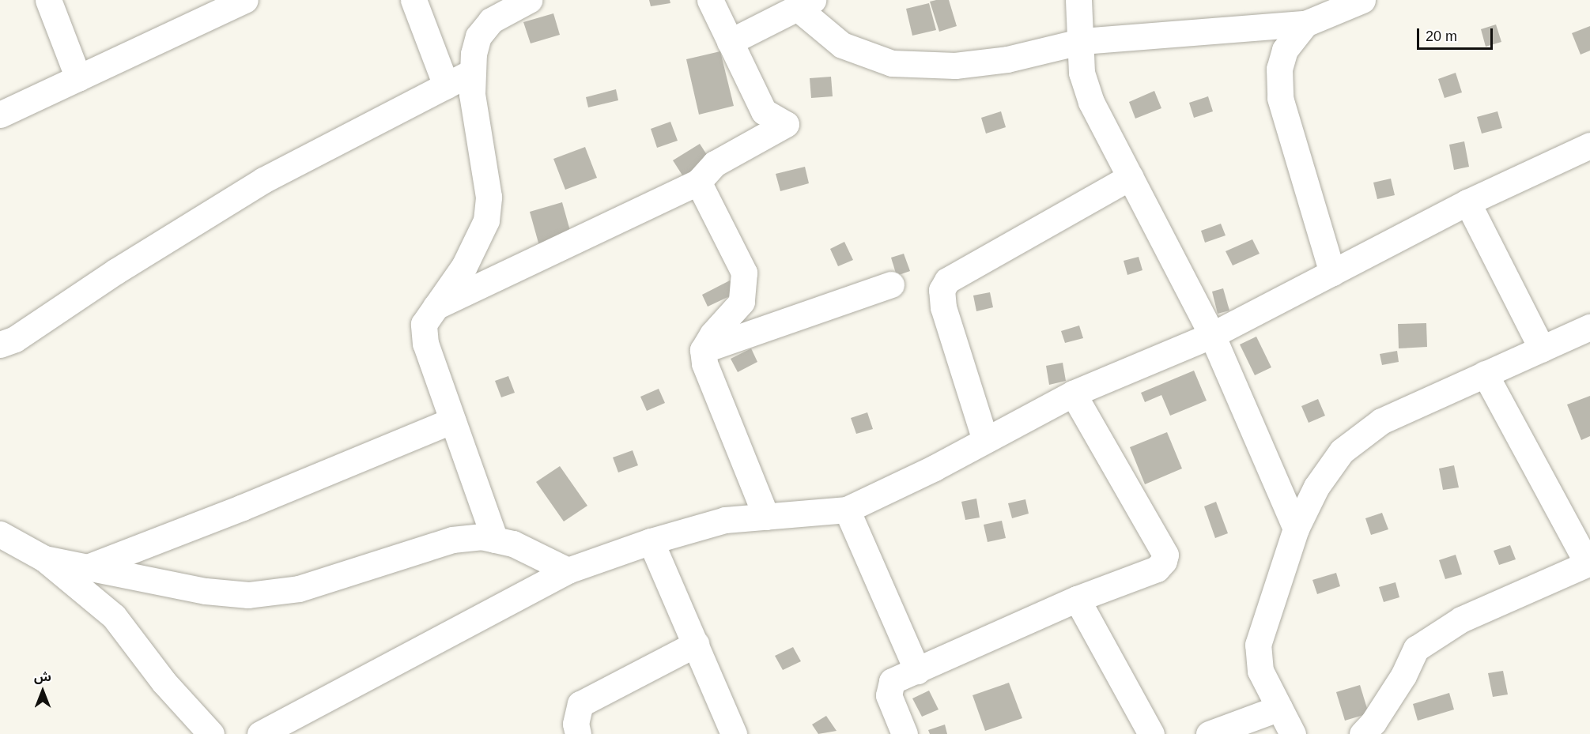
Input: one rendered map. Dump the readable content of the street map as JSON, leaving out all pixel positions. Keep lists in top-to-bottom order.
{
  "scale_bar": "20 m",
  "north": "top"
}
